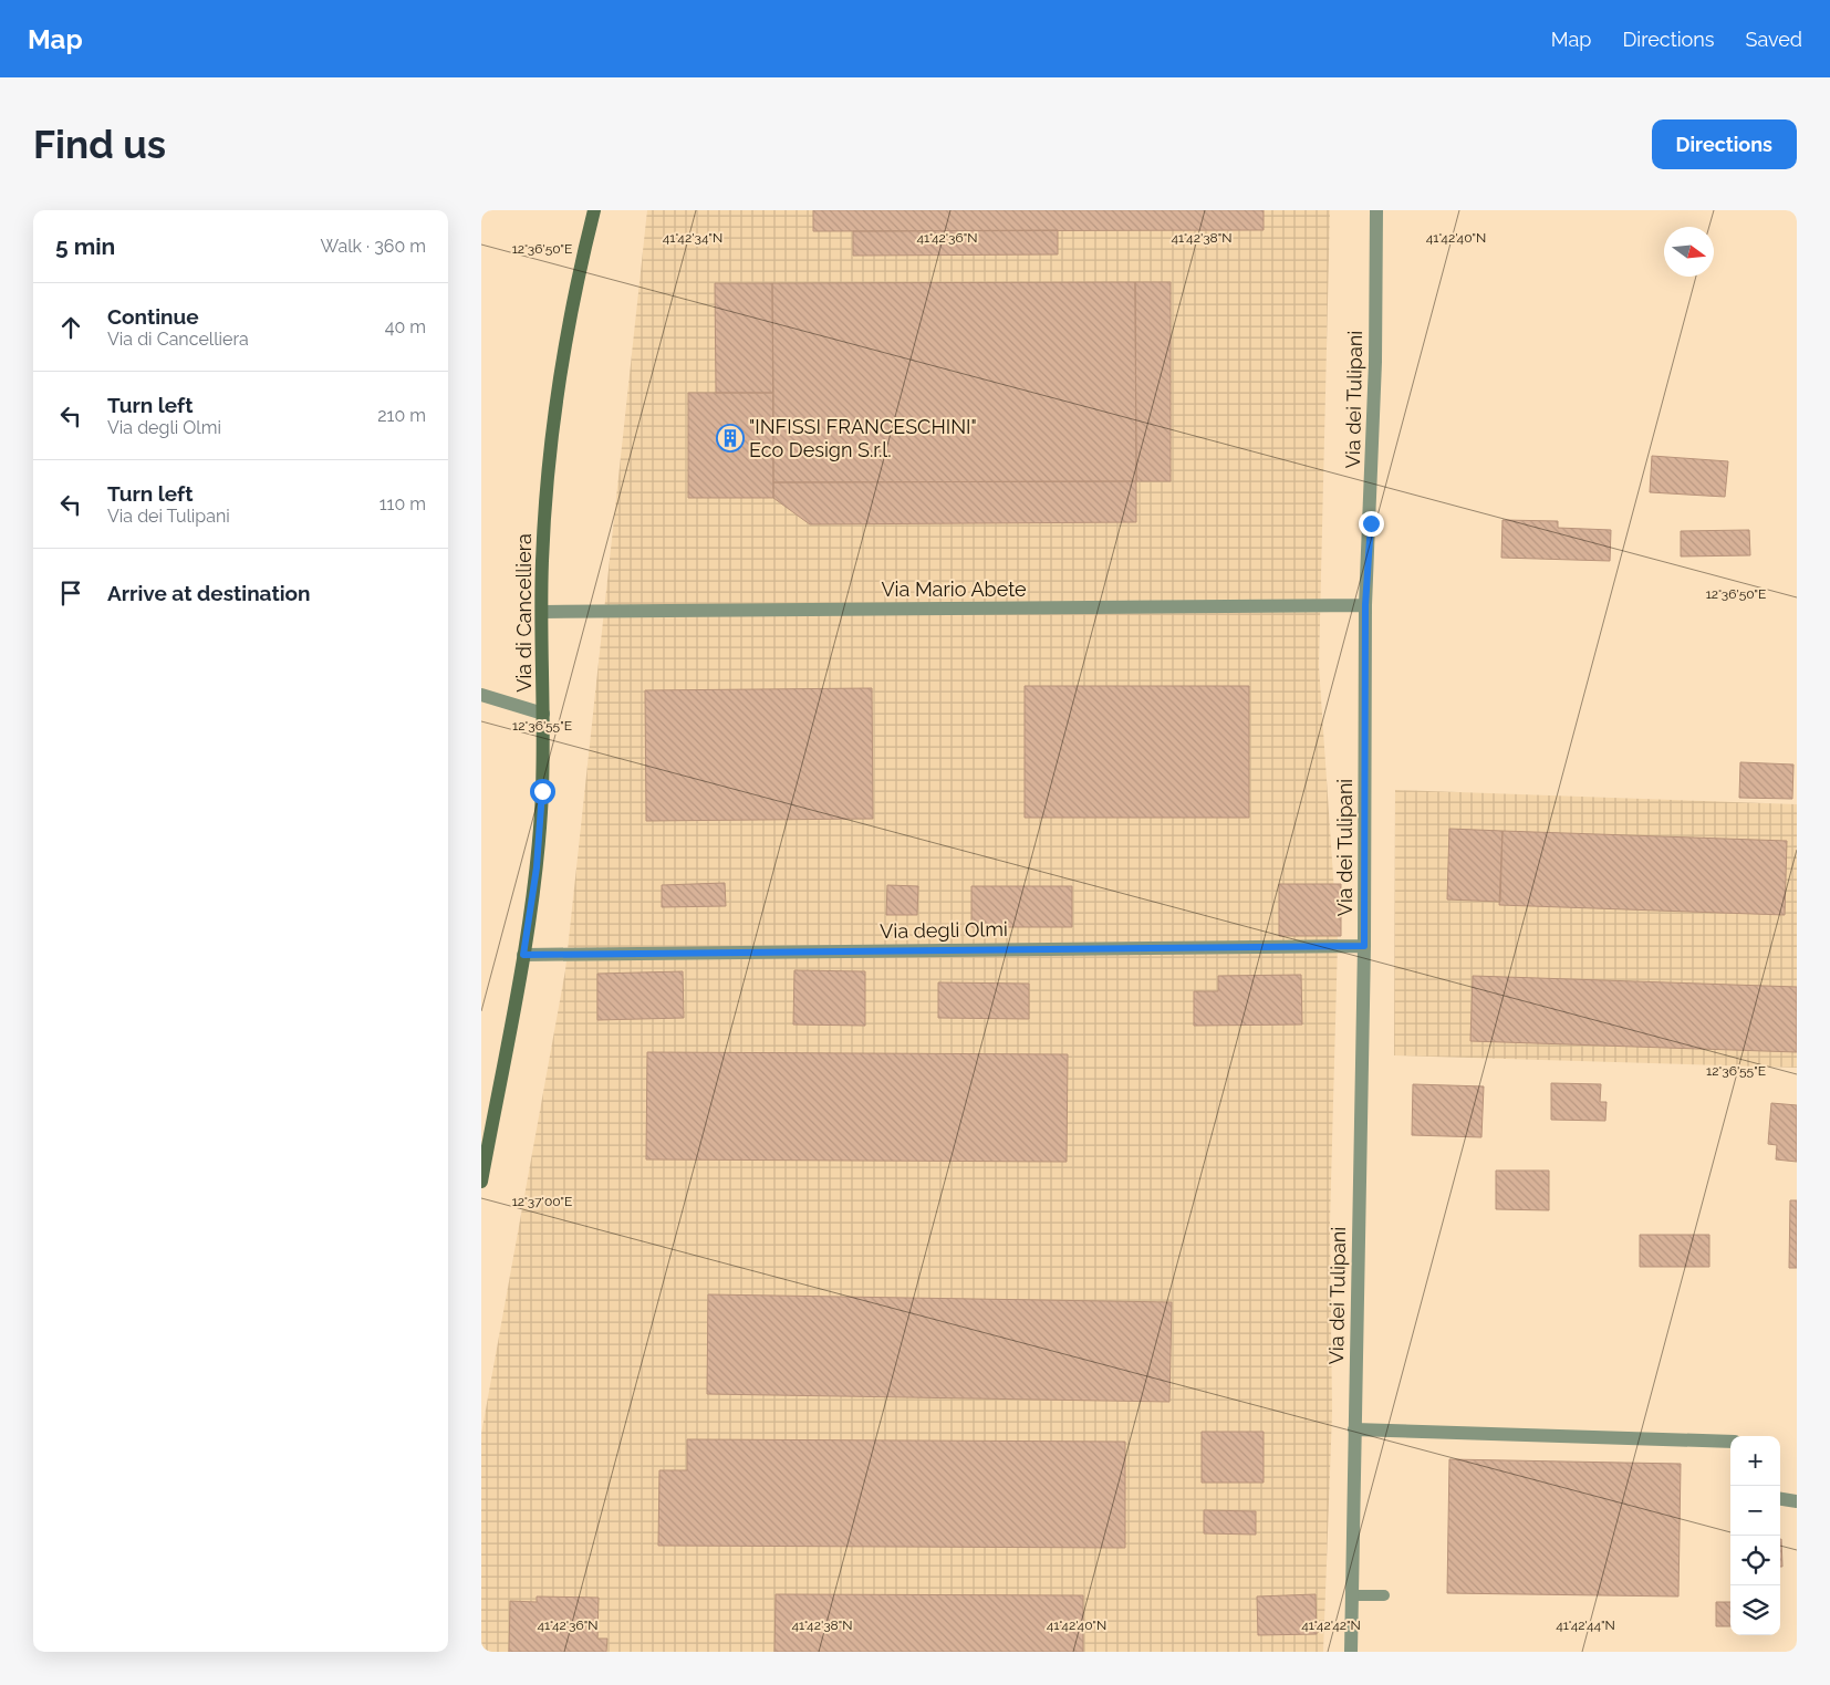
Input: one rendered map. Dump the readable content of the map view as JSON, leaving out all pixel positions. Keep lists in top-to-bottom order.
{
  "streets": {
    "street": [
      "Via dei Tulipani",
      "Via Mario Abete",
      "Via di Cancelliera",
      "Via degli Olmi"
    ]
  },
  "crossings": [
    ["Via dei Tulipani", "Via Mario Abete"],
    ["Via dei Tulipani", "Via degli Olmi"],
    ["Via Mario Abete", "Via di Cancelliera"],
    ["Via di Cancelliera", "Via degli Olmi"]
  ],
  "places": {
    "building": ["\"INFISSI FRANCESCHINI\" Eco Design S.r.l."]
  },
  "north": "right",
  "page": {
    "header": "Map",
    "nav": ["Map", "Directions", "Saved"],
    "buttons": "Directions",
    "title": "Find us",
    "heading": ["5 min", "Walk · 360 m"],
    "list": [
      ["Continue", "Via di Cancelliera", "40 m"],
      ["Turn left", "Via degli Olmi", "210 m"],
      ["Turn left", "Via dei Tulipani", "110 m"],
      "Arrive at destination"
    ],
    "map_buttons": ["+", "−"]
  },
  "coordinates": [
    "41°42'34\"N",
    "41°42'36\"N",
    "41°42'38\"N",
    "41°42'40\"N",
    "12°36'50\"E",
    "12°36'55\"E",
    "12°37'00\"E",
    "41°42'42\"N",
    "41°42'44\"N"
  ]
}
